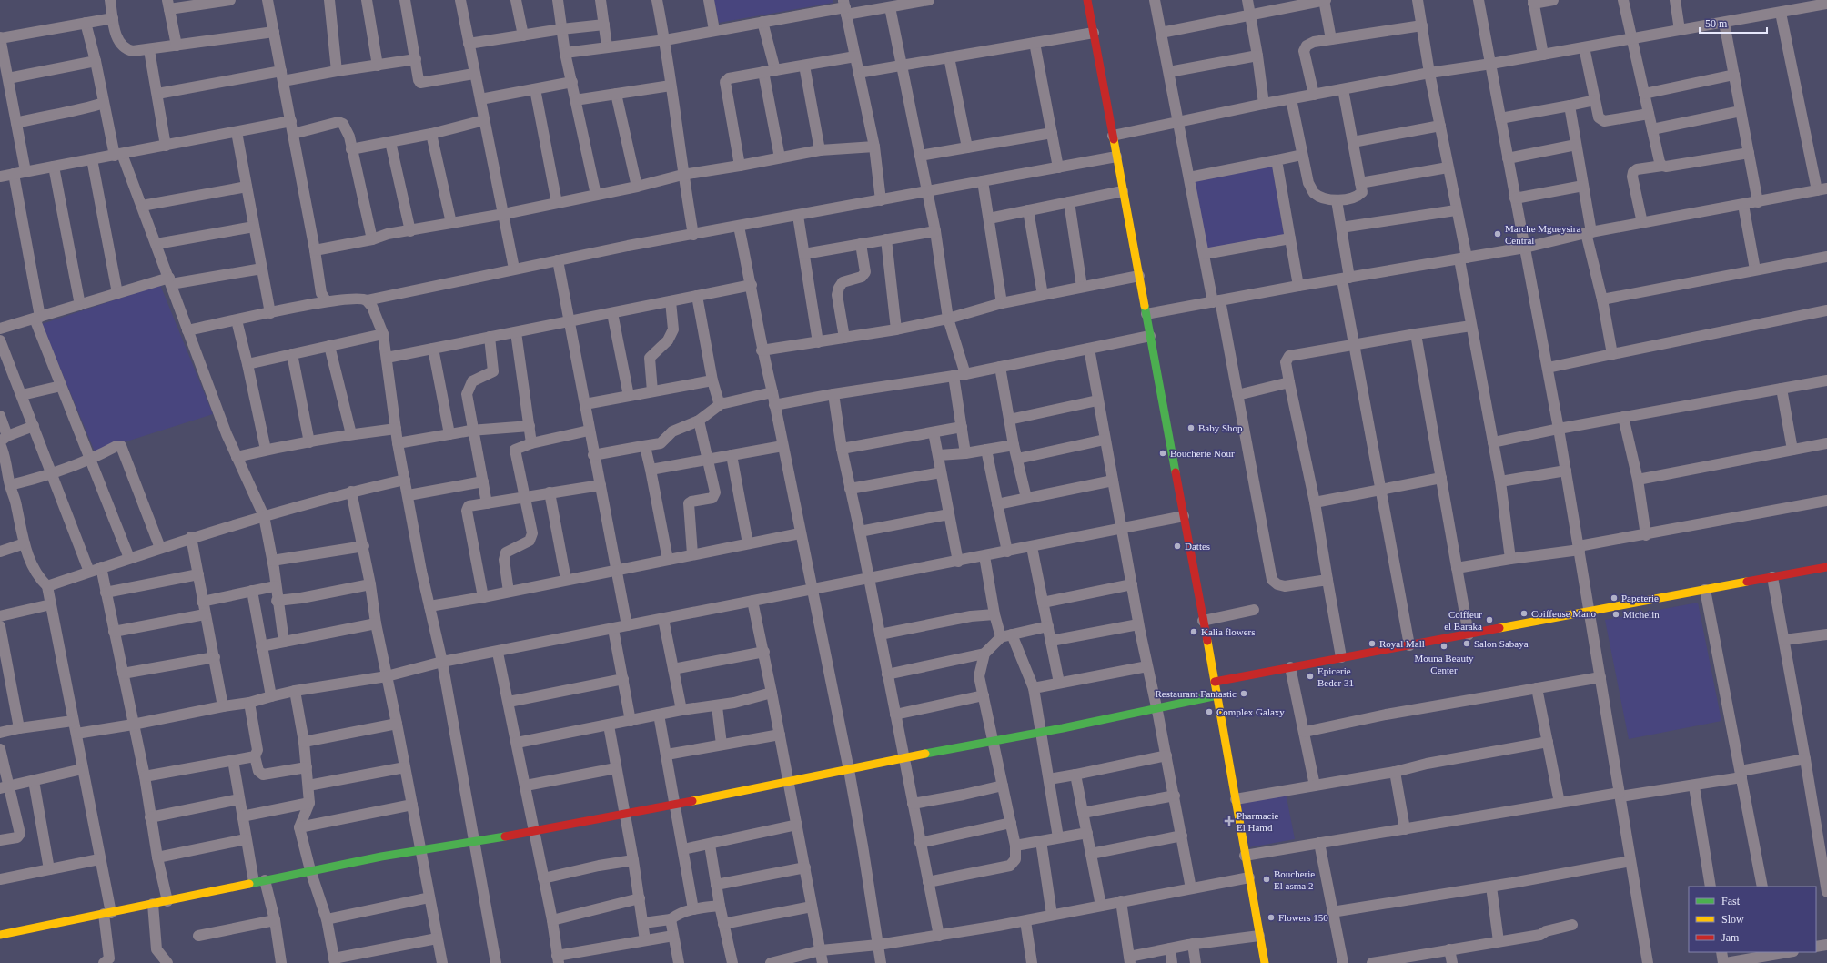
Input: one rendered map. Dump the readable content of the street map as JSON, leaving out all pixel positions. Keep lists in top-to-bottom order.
{
  "places": {
    "other": [
      "Marche Mgueysira Central",
      "Baby Shop",
      "Boucherie Nour",
      "Dattes",
      "Papeterie",
      "Coiffeuse Mano",
      "Michelin",
      "Coiffeur el Baraka",
      "Kalia flowers",
      "Royal Mall",
      "Salon Sabaya",
      "Mouna Beauty Center",
      "Epicerie Beder 31",
      "Restaurant Fantastic",
      "Complex Galaxy",
      "Boucherie El asma 2",
      "Flowers 150"
    ],
    "health": ["Pharmacie El Hamd"]
  },
  "legend": ["Fast", "Slow", "Jam"],
  "scale_bar": "50 m"
}
